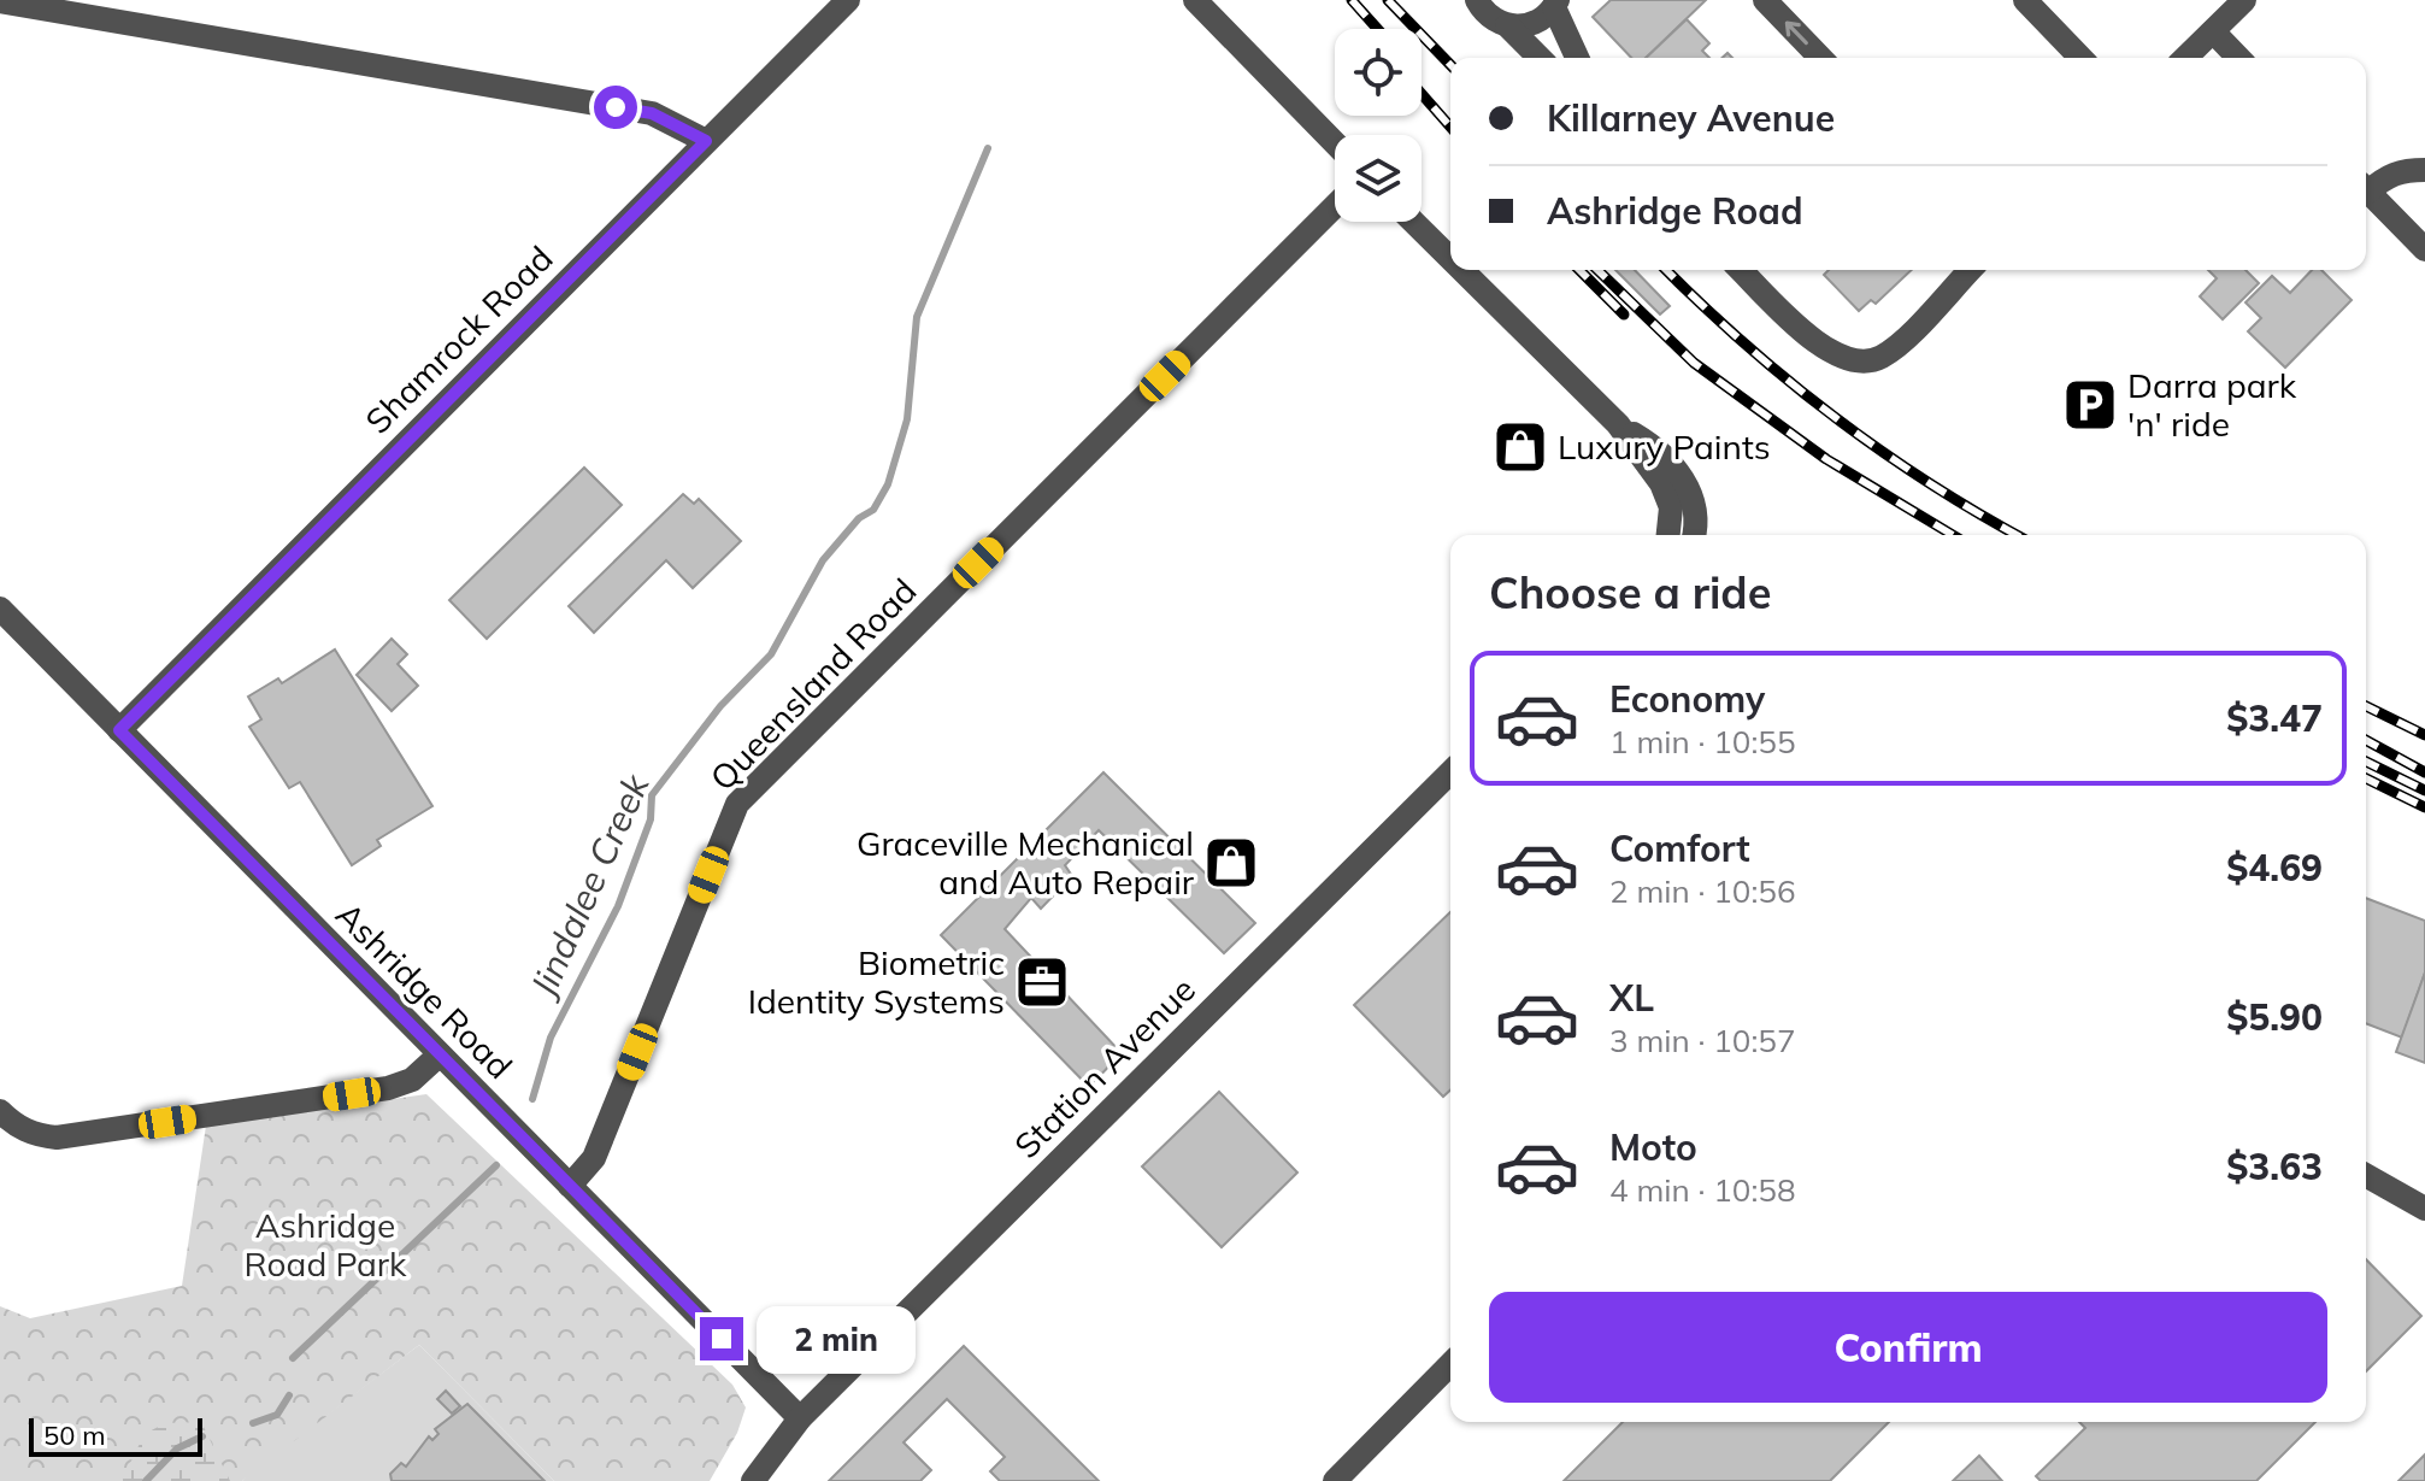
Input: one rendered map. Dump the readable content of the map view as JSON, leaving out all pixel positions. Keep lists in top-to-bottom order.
{
  "streets": {
    "street": [
      "Shamrock Road",
      "Queensland Road",
      "Ashridge Road",
      "Station Avenue"
    ]
  },
  "crossings": [
    ["Shamrock Road", "Ashridge Road"],
    ["Queensland Road", "Ashridge Road"],
    ["Ashridge Road", "Station Avenue"]
  ],
  "water": ["Jindalee Creek"],
  "parks": ["Ashridge Road Park"],
  "places": {
    "parking": ["Darra park 'n' ride"],
    "shop": ["Luxury Paints", "Graceville Mechanical and Auto Repair"],
    "office": ["Biometric Identity Systems"]
  },
  "scale_bar": "50 m",
  "page": {
    "banner": ["Killarney Avenue", "Ashridge Road"],
    "heading": "Choose a ride",
    "list": [
      {
        "name": "Economy",
        "note": "1 min · 10:55",
        "value": "$3.47"
      },
      {
        "name": "Comfort",
        "note": "2 min · 10:56",
        "value": "$4.69"
      },
      {
        "name": "XL",
        "note": "3 min · 10:57",
        "value": "$5.90"
      },
      {
        "name": "Moto",
        "note": "4 min · 10:58",
        "value": "$3.63"
      }
    ],
    "buttons": "Confirm",
    "bubble": "2 min",
    "scale": "50 m"
  }
}
